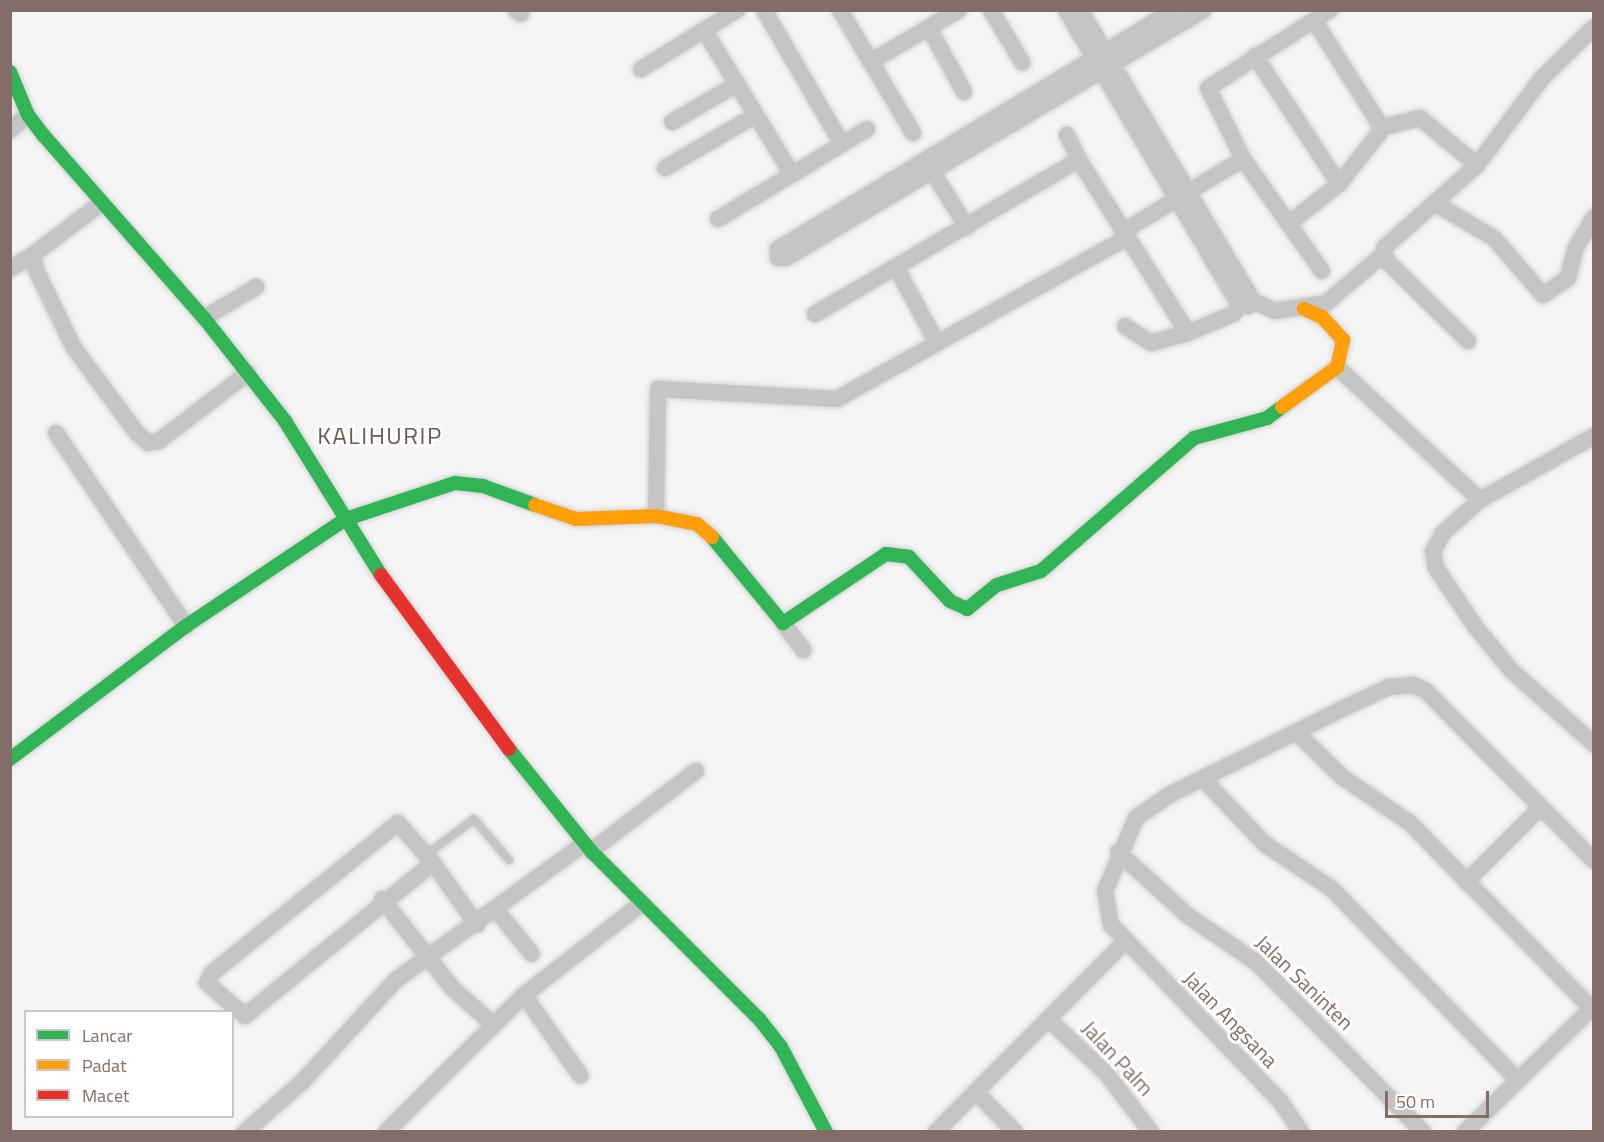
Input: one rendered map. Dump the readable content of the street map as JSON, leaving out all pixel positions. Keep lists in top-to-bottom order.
{
  "streets": {
    "street": ["Jalan Saninten", "Jalan Angsana", "Jalan Palm"]
  },
  "crossings": [
    ["Jalan Saninten", "Jalan Angsana"]
  ],
  "districts": ["KALIHURIP"],
  "legend": ["Lancar", "Padat", "Macet"],
  "scale_bar": "50 m"
}
